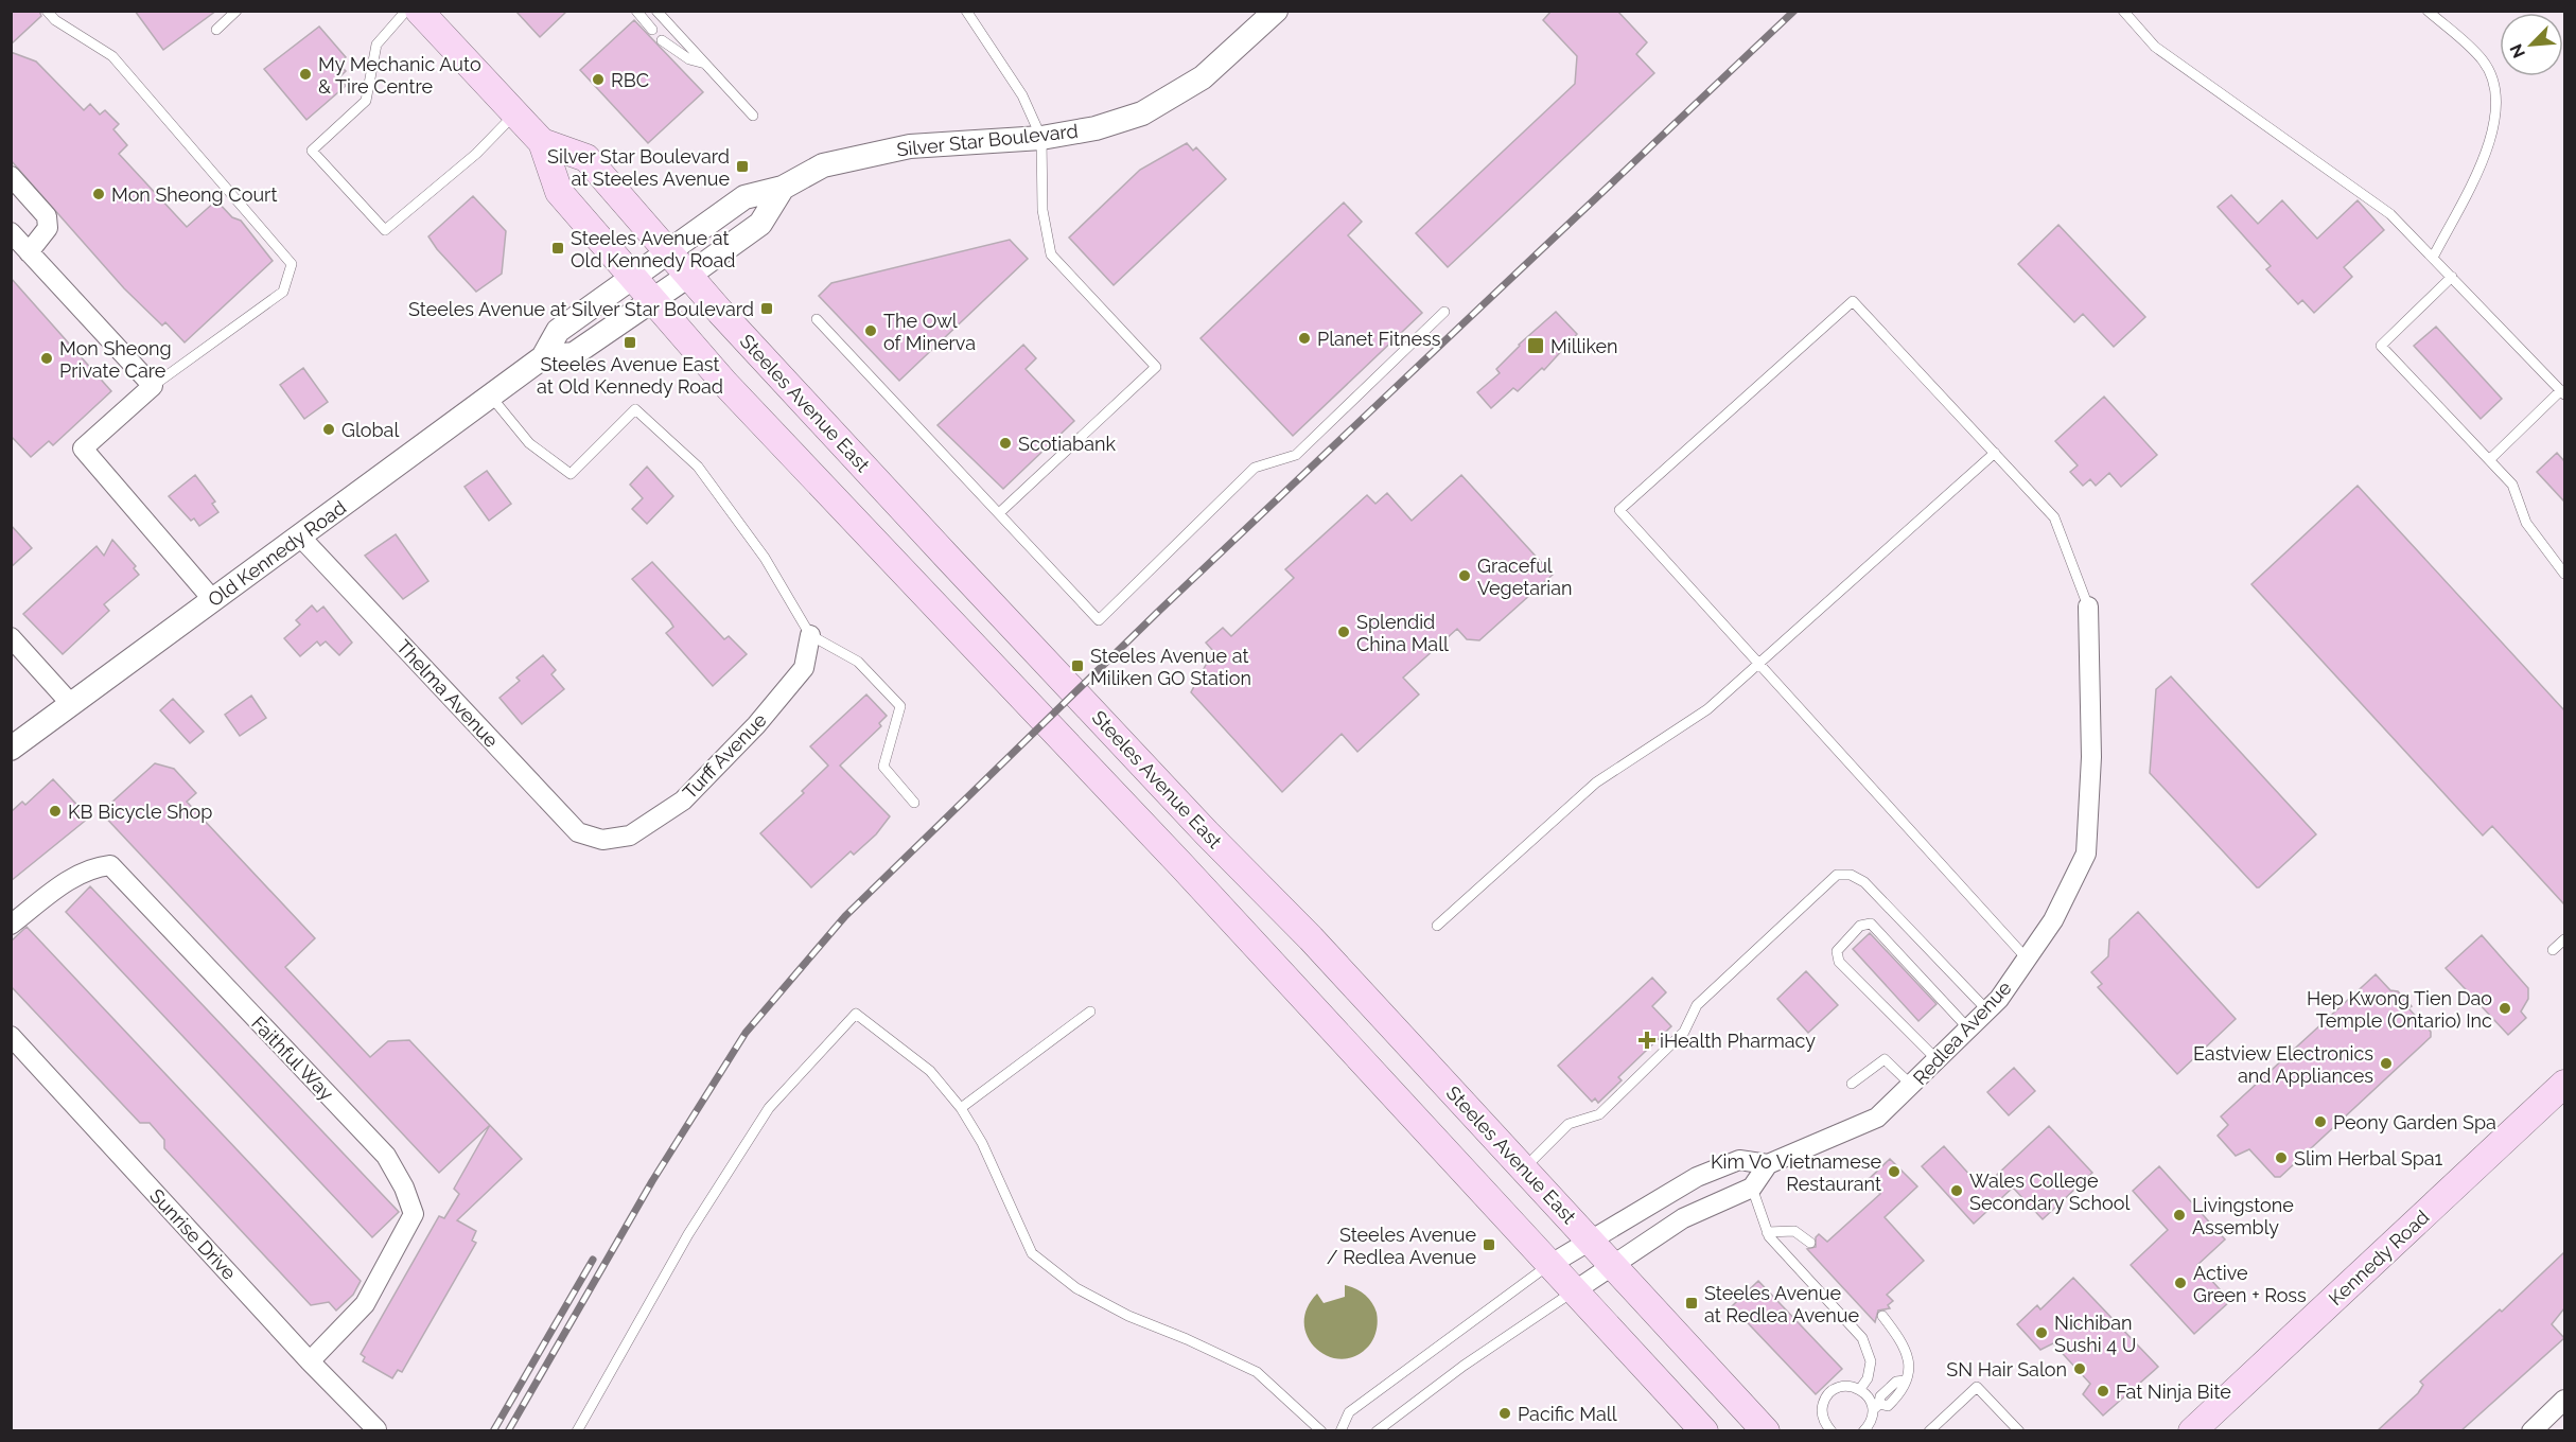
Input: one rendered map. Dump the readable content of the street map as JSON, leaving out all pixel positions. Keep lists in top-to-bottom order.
{
  "streets": {
    "main road": ["Steeles Avenue East", "Kennedy Road"],
    "street": [
      "Silver Star Boulevard",
      "Old Kennedy Road",
      "Thelma Avenue",
      "Turff Avenue",
      "Redlea Avenue",
      "Faithful Way",
      "Sunrise Drive"
    ]
  },
  "crossings": [
    ["Silver Star Boulevard", "Steeles Avenue East"],
    ["Silver Star Boulevard", "Old Kennedy Road"],
    ["Steeles Avenue East", "Old Kennedy Road"],
    ["Steeles Avenue East", "Redlea Avenue"],
    ["Old Kennedy Road", "Thelma Avenue"],
    ["Thelma Avenue", "Turff Avenue"],
    ["Faithful Way", "Sunrise Drive"]
  ],
  "places": {
    "other": [
      "My Mechanic Auto & Tire Centre",
      "RBC",
      "Mon Sheong Court",
      "The Owl of Minerva",
      "Planet Fitness",
      "Mon Sheong Private Care",
      "Global",
      "Scotiabank",
      "Graceful Vegetarian",
      "Splendid China Mall",
      "KB Bicycle Shop",
      "Hep Kwong Tien Dao Temple (Ontario) Inc",
      "Eastview Electronics and Appliances",
      "Peony Garden Spa",
      "Slim Herbal Spa1",
      "Kim Vo Vietnamese Restaurant",
      "Wales College Secondary School",
      "Livingstone Assembly",
      "Active Green + Ross",
      "Nichiban Sushi 4 U",
      "SN Hair Salon",
      "Fat Ninja Bite",
      "Pacific Mall"
    ],
    "transit": [
      "Silver Star Boulevard at Steeles Avenue",
      "Steeles Avenue at Old Kennedy Road",
      "Steeles Avenue at Silver Star Boulevard",
      "Steeles Avenue East at Old Kennedy Road",
      "Milliken",
      "Steeles Avenue at Miliken GO Station",
      "Steeles Avenue / Redlea Avenue",
      "Steeles Avenue at Redlea Avenue"
    ],
    "health": ["iHealth Pharmacy"]
  },
  "north": "bottom left"
}
